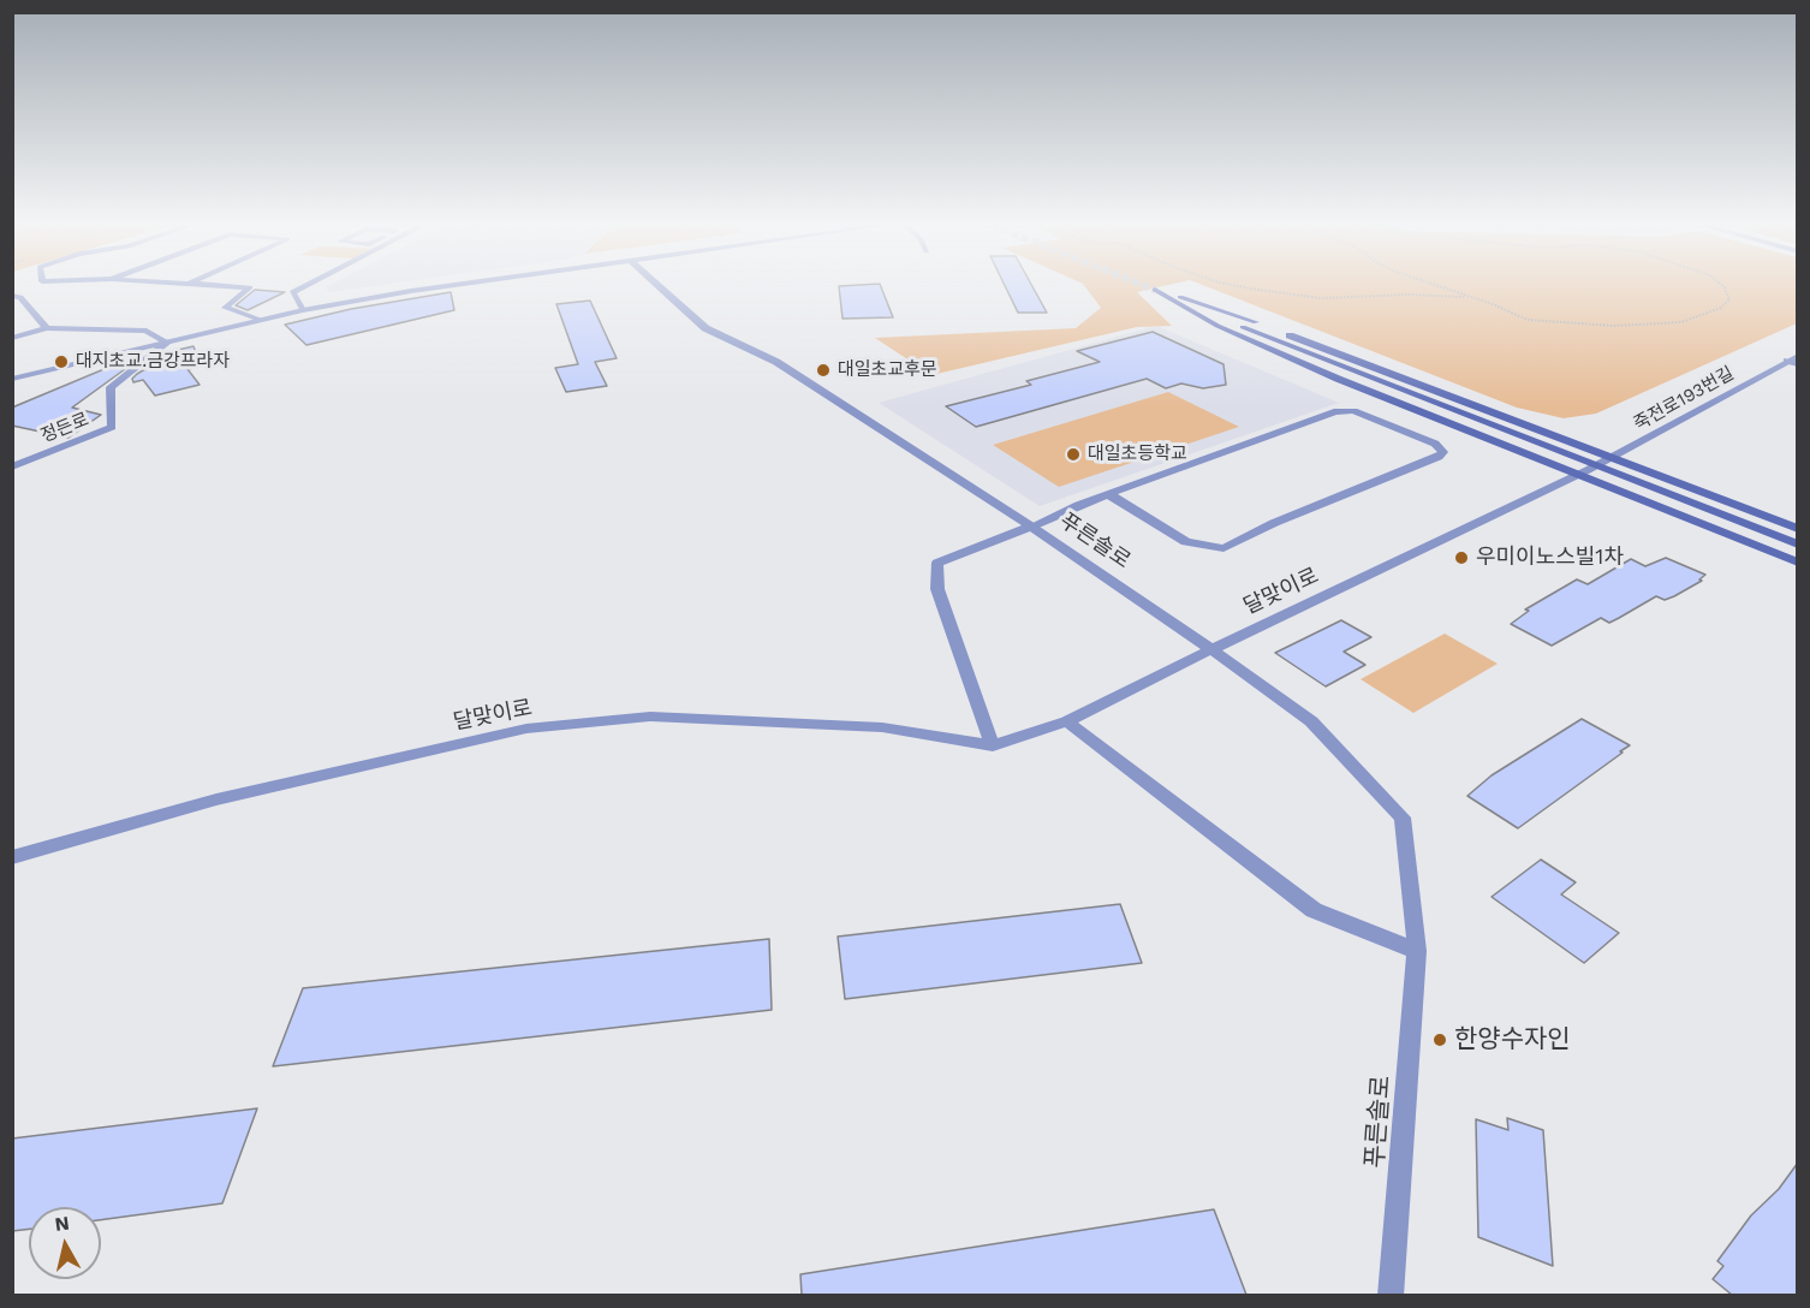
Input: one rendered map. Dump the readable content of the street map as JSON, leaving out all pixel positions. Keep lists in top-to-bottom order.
{
  "streets": {
    "street": [
      "죽전로193번길",
      "정든로",
      "푸른솔로",
      "달맞이로"
    ]
  },
  "crossings": [
    ["죽전로193번길", "달맞이로"],
    ["푸른솔로", "달맞이로"]
  ],
  "places": [
    "대지초교.금강프라자",
    "대일초교후문",
    "대일초등학교",
    "우미이노스빌1차",
    "한양수자인"
  ],
  "north": "top"
}
